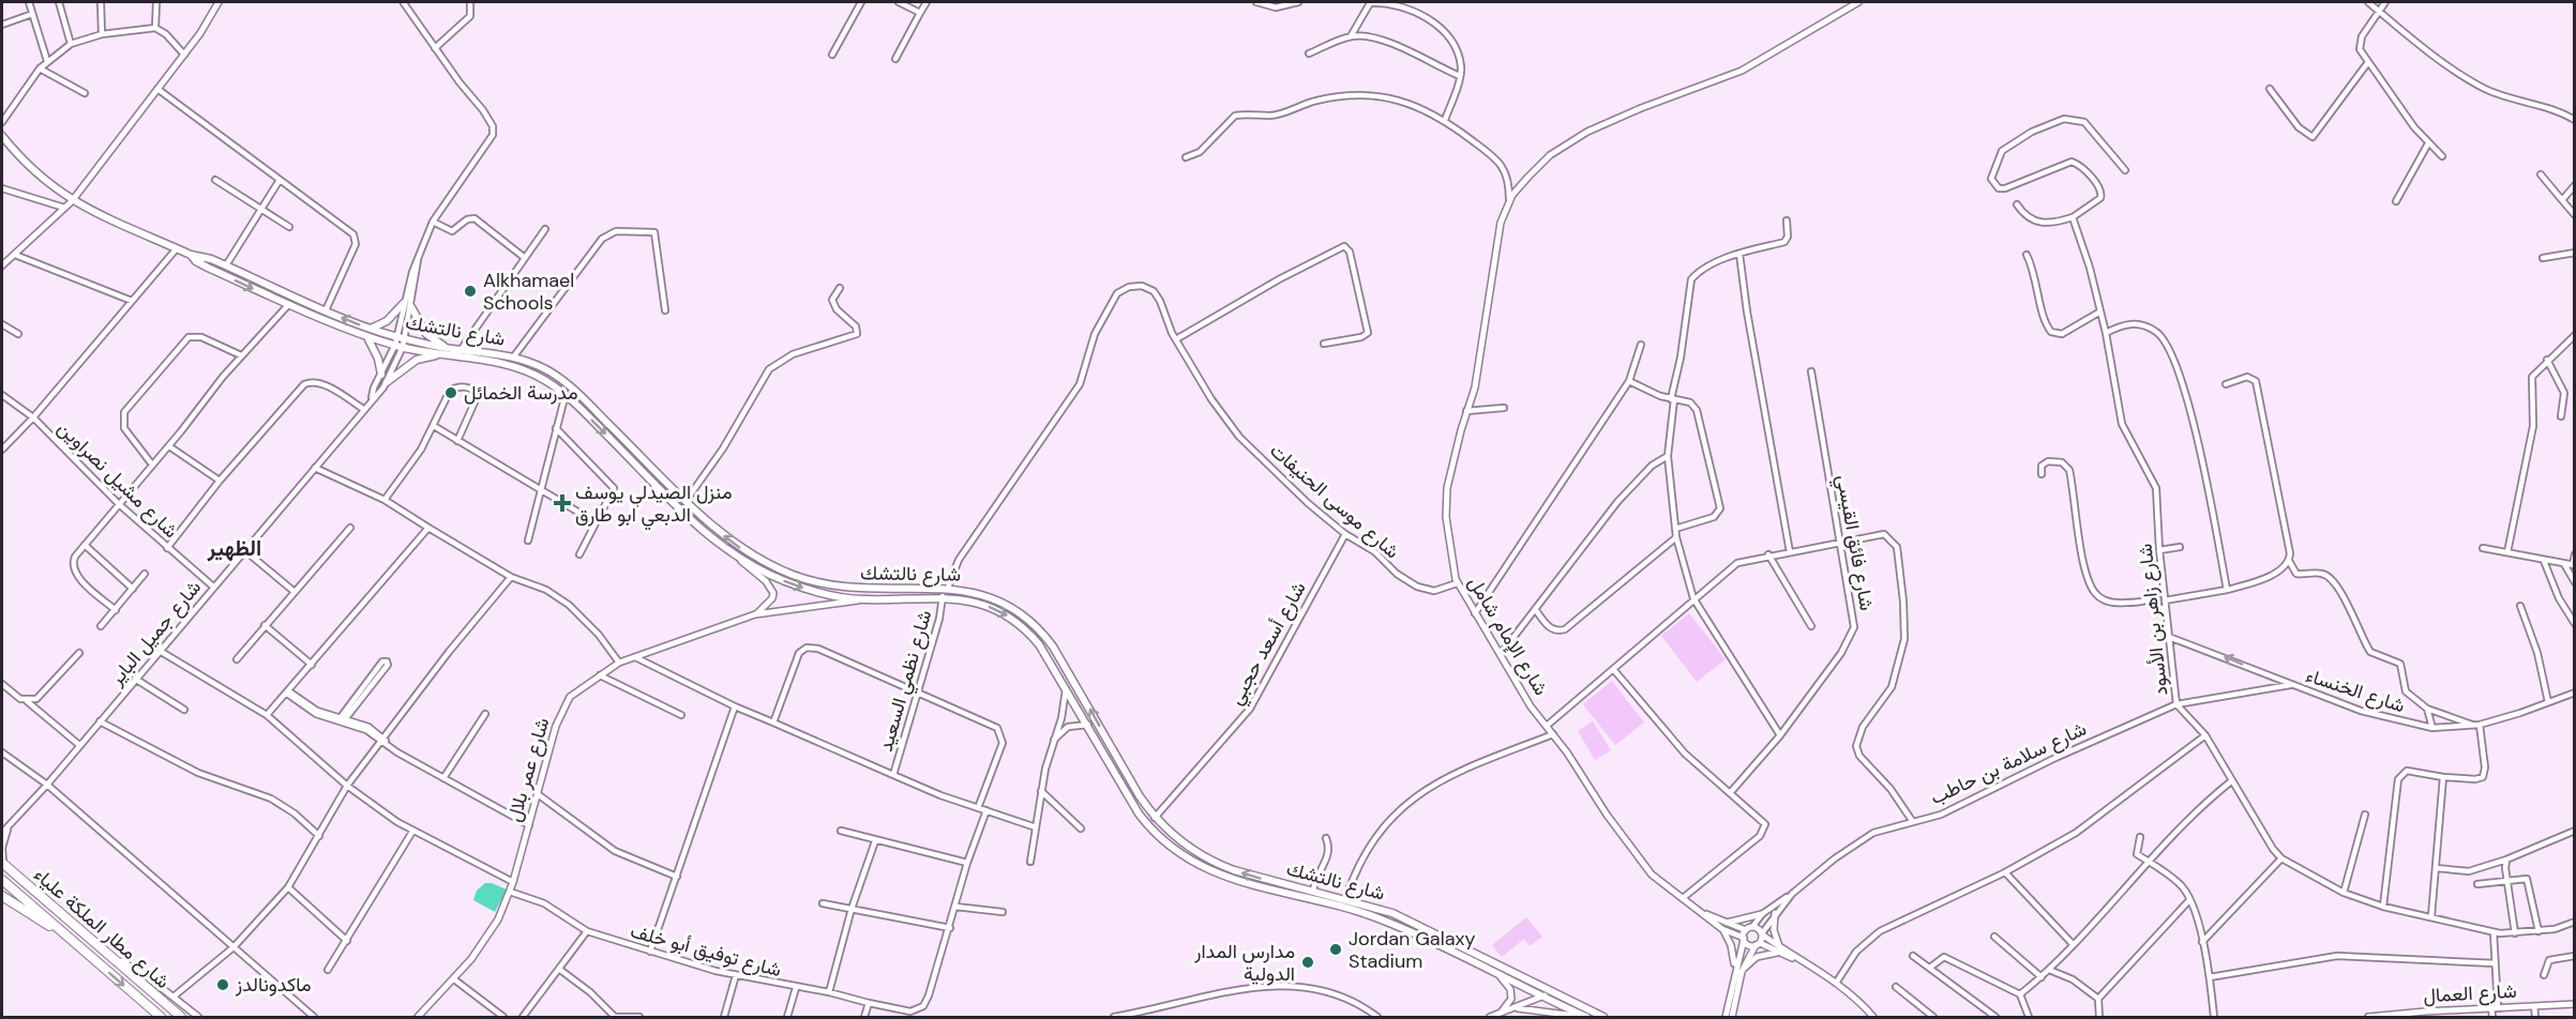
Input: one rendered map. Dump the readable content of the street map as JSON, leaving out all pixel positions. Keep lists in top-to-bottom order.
{
  "streets": {
    "highway": ["شارع مطار الملكة علياء"],
    "main road": ["شارع نالتشك"],
    "street": [
      "شارع مشيل نصراوين",
      "شارع موسى الحنيفات",
      "شارع فائق القيسي",
      "شارع زاهر بن الأسود",
      "شارع جميل الباير",
      "شارع الإمام شامل",
      "شارع أسعد حجبي",
      "شارع نظمي السعيد",
      "شارع الخنساء",
      "شارع سلامة بن حاطب",
      "شارع عمر بلال",
      "شارع توفيق أبو خلف",
      "شارع العمال"
    ]
  },
  "crossings": [
    ["شارع نالتشك", "شارع موسى الحنيفات"],
    ["شارع نالتشك", "شارع جميل الباير"],
    ["شارع نالتشك", "شارع أسعد حجبي"],
    ["شارع نالتشك", "شارع نظمي السعيد"],
    ["شارع نالتشك", "شارع عمر بلال"],
    ["شارع مشيل نصراوين", "شارع جميل الباير"],
    ["شارع موسى الحنيفات", "شارع الإمام شامل"],
    ["شارع موسى الحنيفات", "شارع أسعد حجبي"],
    ["شارع زاهر بن الأسود", "شارع الخنساء"],
    ["شارع زاهر بن الأسود", "شارع سلامة بن حاطب"],
    ["شارع جميل الباير", "شارع مطار الملكة علياء"],
    ["شارع الإمام شامل", "شارع سلامة بن حاطب"],
    ["شارع الخنساء", "شارع سلامة بن حاطب"],
    ["شارع عمر بلال", "شارع توفيق أبو خلف"]
  ],
  "districts": ["الظهير"],
  "places": {
    "other": [
      "Alkhamael Schools",
      "مدرسة الخمائل",
      "Jordan Galaxy Stadium",
      "مدارس المدار الدولية",
      "ماكدونالدز"
    ],
    "health": ["منزل الصيدلي يوسف الدبعي ابو طارق"]
  }
}
